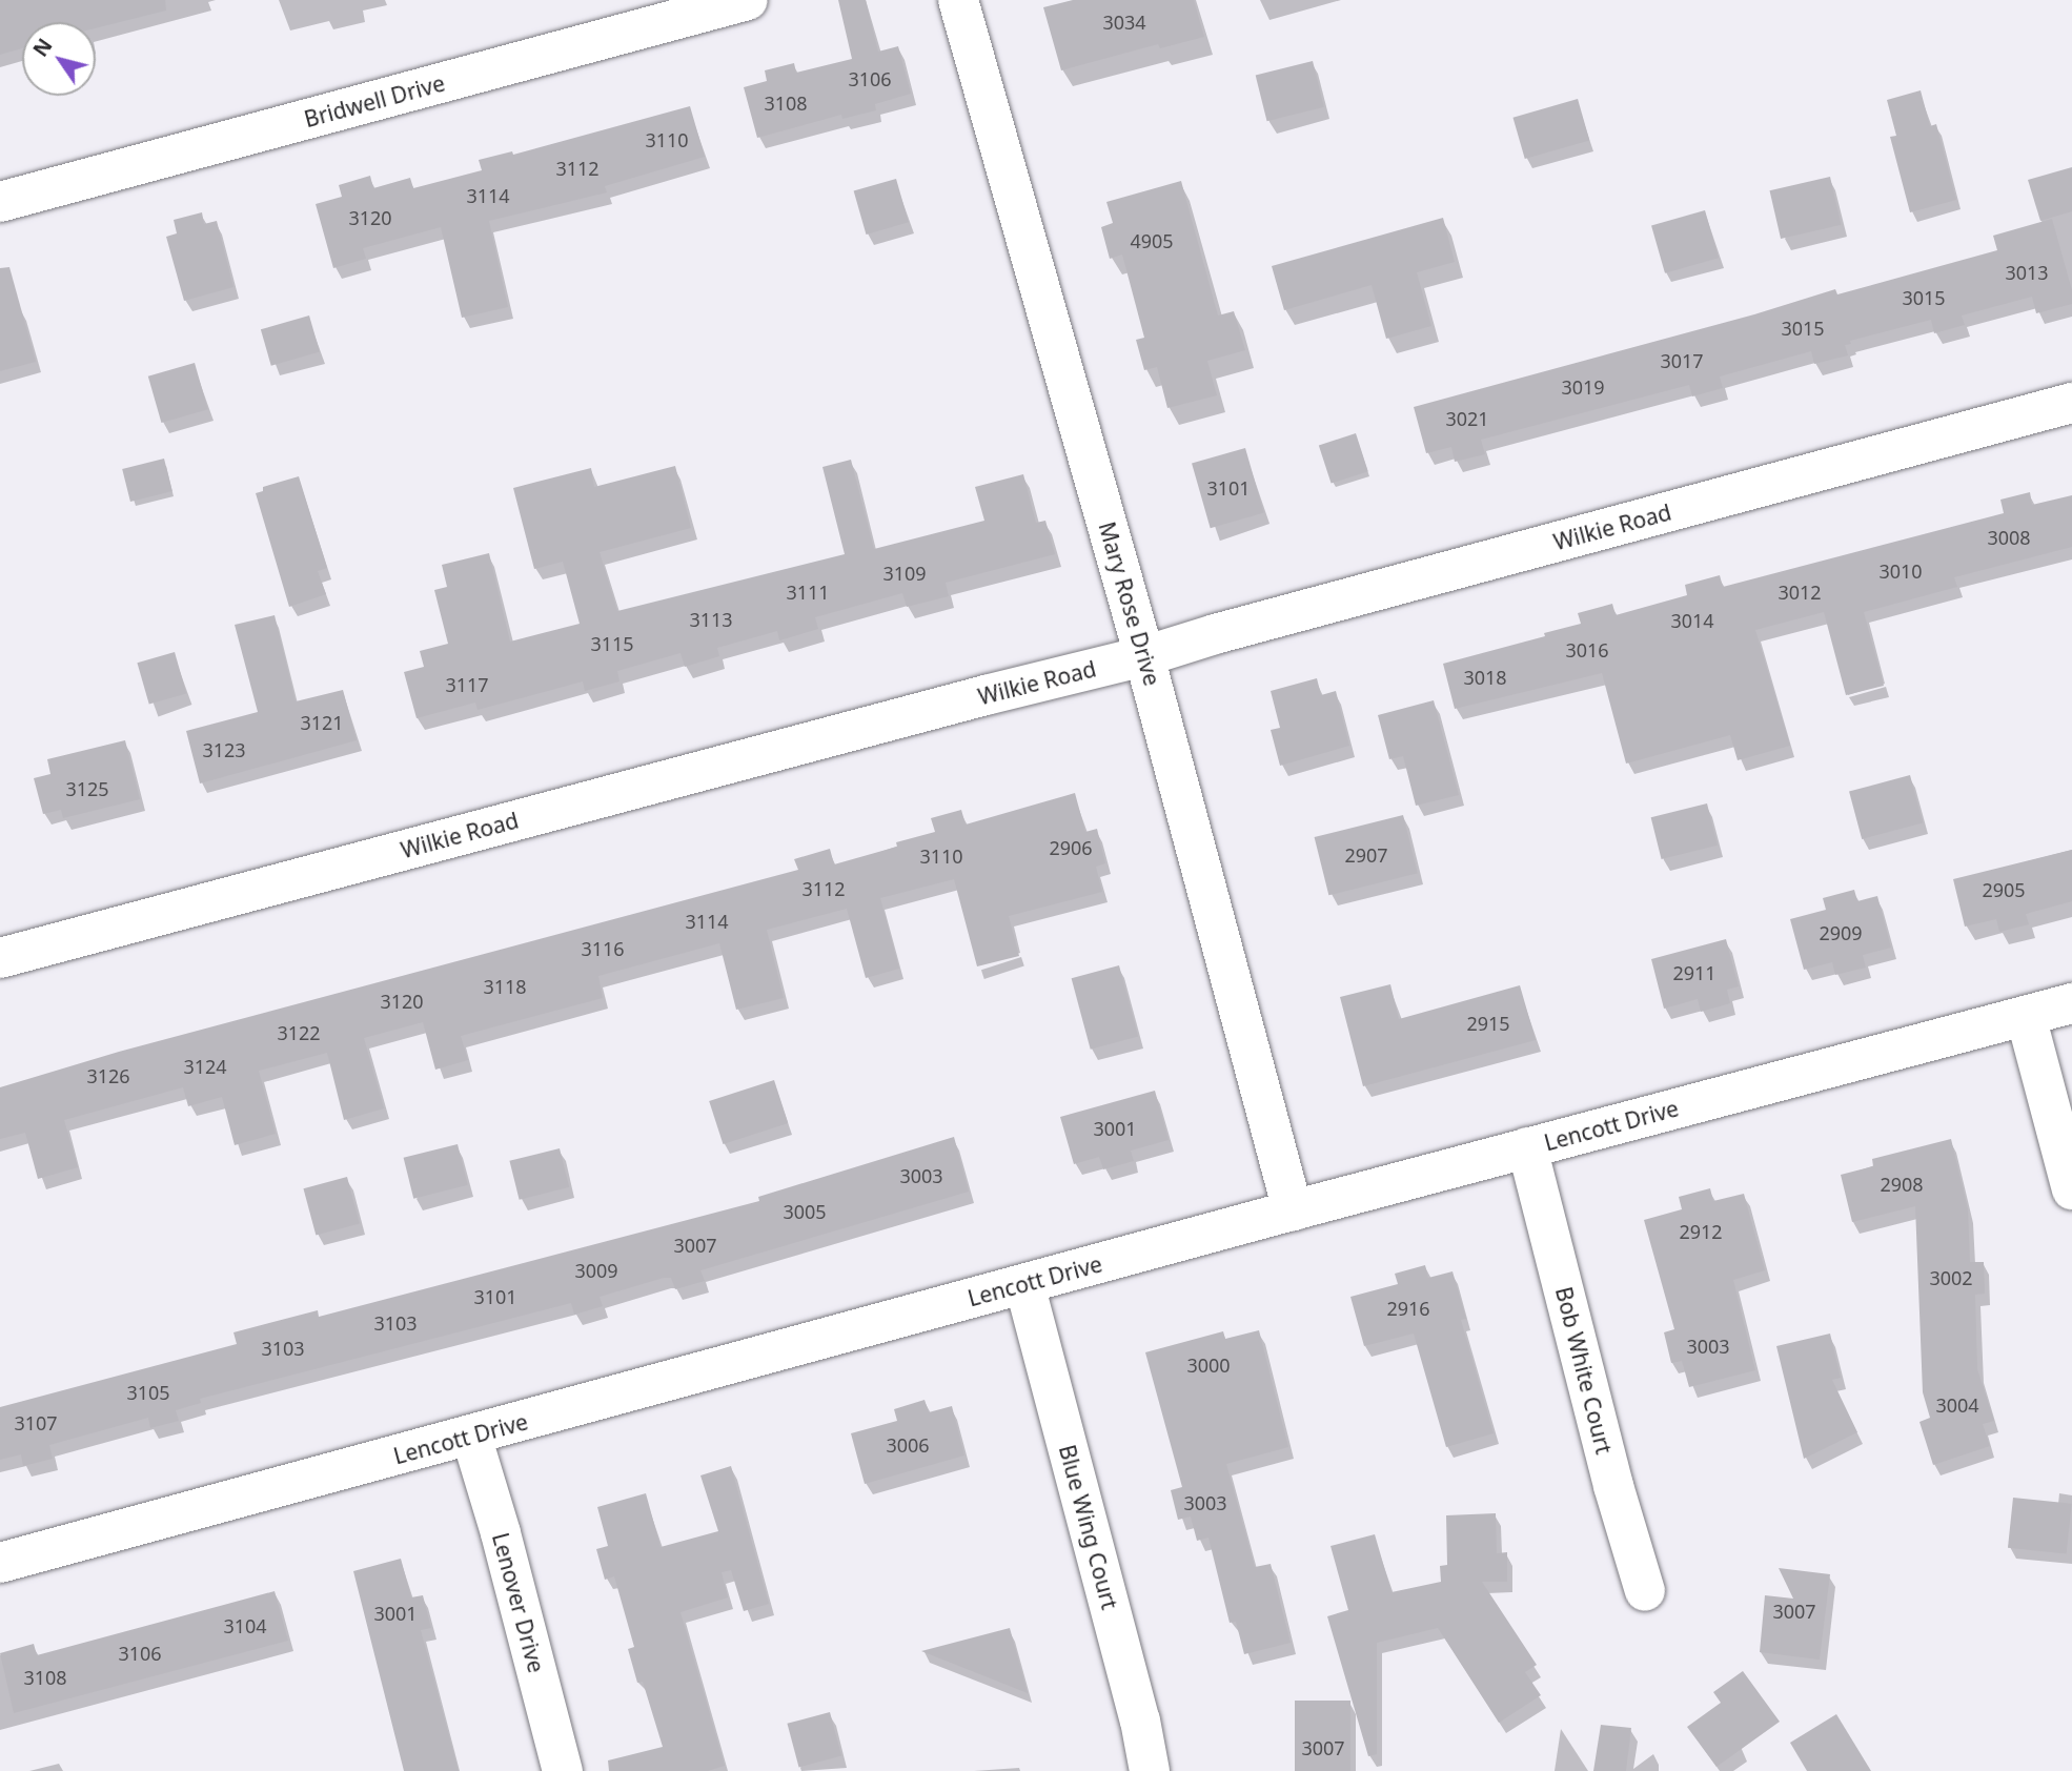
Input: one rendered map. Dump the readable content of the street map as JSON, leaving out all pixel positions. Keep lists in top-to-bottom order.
{
  "streets": {
    "street": [
      "Bridwell Drive",
      "Wilkie Road",
      "Mary Rose Drive",
      "Lencott Drive",
      "Bob White Court",
      "Blue Wing Court",
      "Lenover Drive"
    ]
  },
  "crossings": [
    ["Wilkie Road", "Mary Rose Drive"],
    ["Mary Rose Drive", "Lencott Drive"],
    ["Lencott Drive", "Bob White Court"],
    ["Lencott Drive", "Blue Wing Court"],
    ["Lencott Drive", "Lenover Drive"]
  ],
  "house_numbers": [
    "3034",
    "3106",
    "3108",
    "3110",
    "3112",
    "3114",
    "3120",
    "4905",
    "3013",
    "3015",
    "3015",
    "3017",
    "3019",
    "3021",
    "3101",
    "3008",
    "3010",
    "3109",
    "3111",
    "3012",
    "3113",
    "3014",
    "3115",
    "3016",
    "3018",
    "3117",
    "3121",
    "3123",
    "3125",
    "2906",
    "2907",
    "3110",
    "3112",
    "2905",
    "3114",
    "2909",
    "3116",
    "2911",
    "3118",
    "3120",
    "2915",
    "3122",
    "3124",
    "3126",
    "3001",
    "3003",
    "2908",
    "3005",
    "2912",
    "3007",
    "3009",
    "3002",
    "3101",
    "2916",
    "3103",
    "3003",
    "3103",
    "3000",
    "3105",
    "3004",
    "3107",
    "3006",
    "3003",
    "3007",
    "3001",
    "3104",
    "3106",
    "3108",
    "3007"
  ],
  "north": "top left"
}
